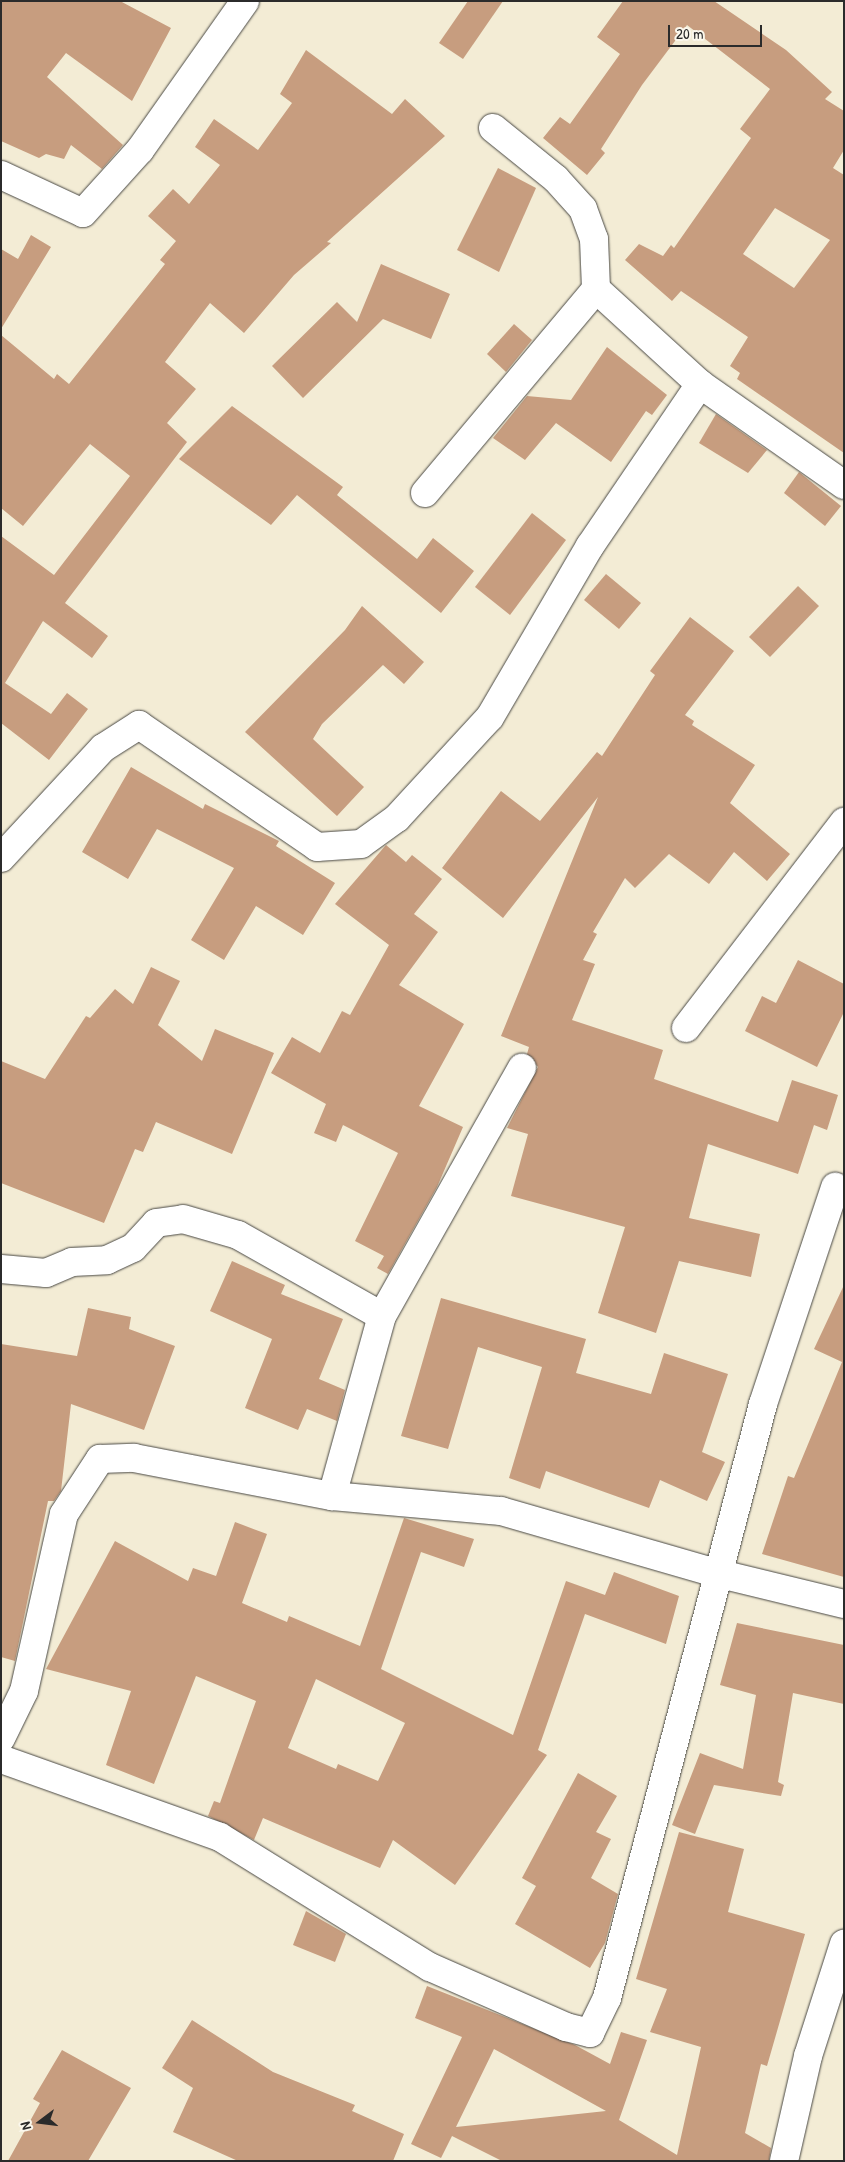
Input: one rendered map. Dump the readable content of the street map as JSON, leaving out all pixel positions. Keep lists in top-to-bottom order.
{
  "scale_bar": "20 m",
  "north": "left"
}
